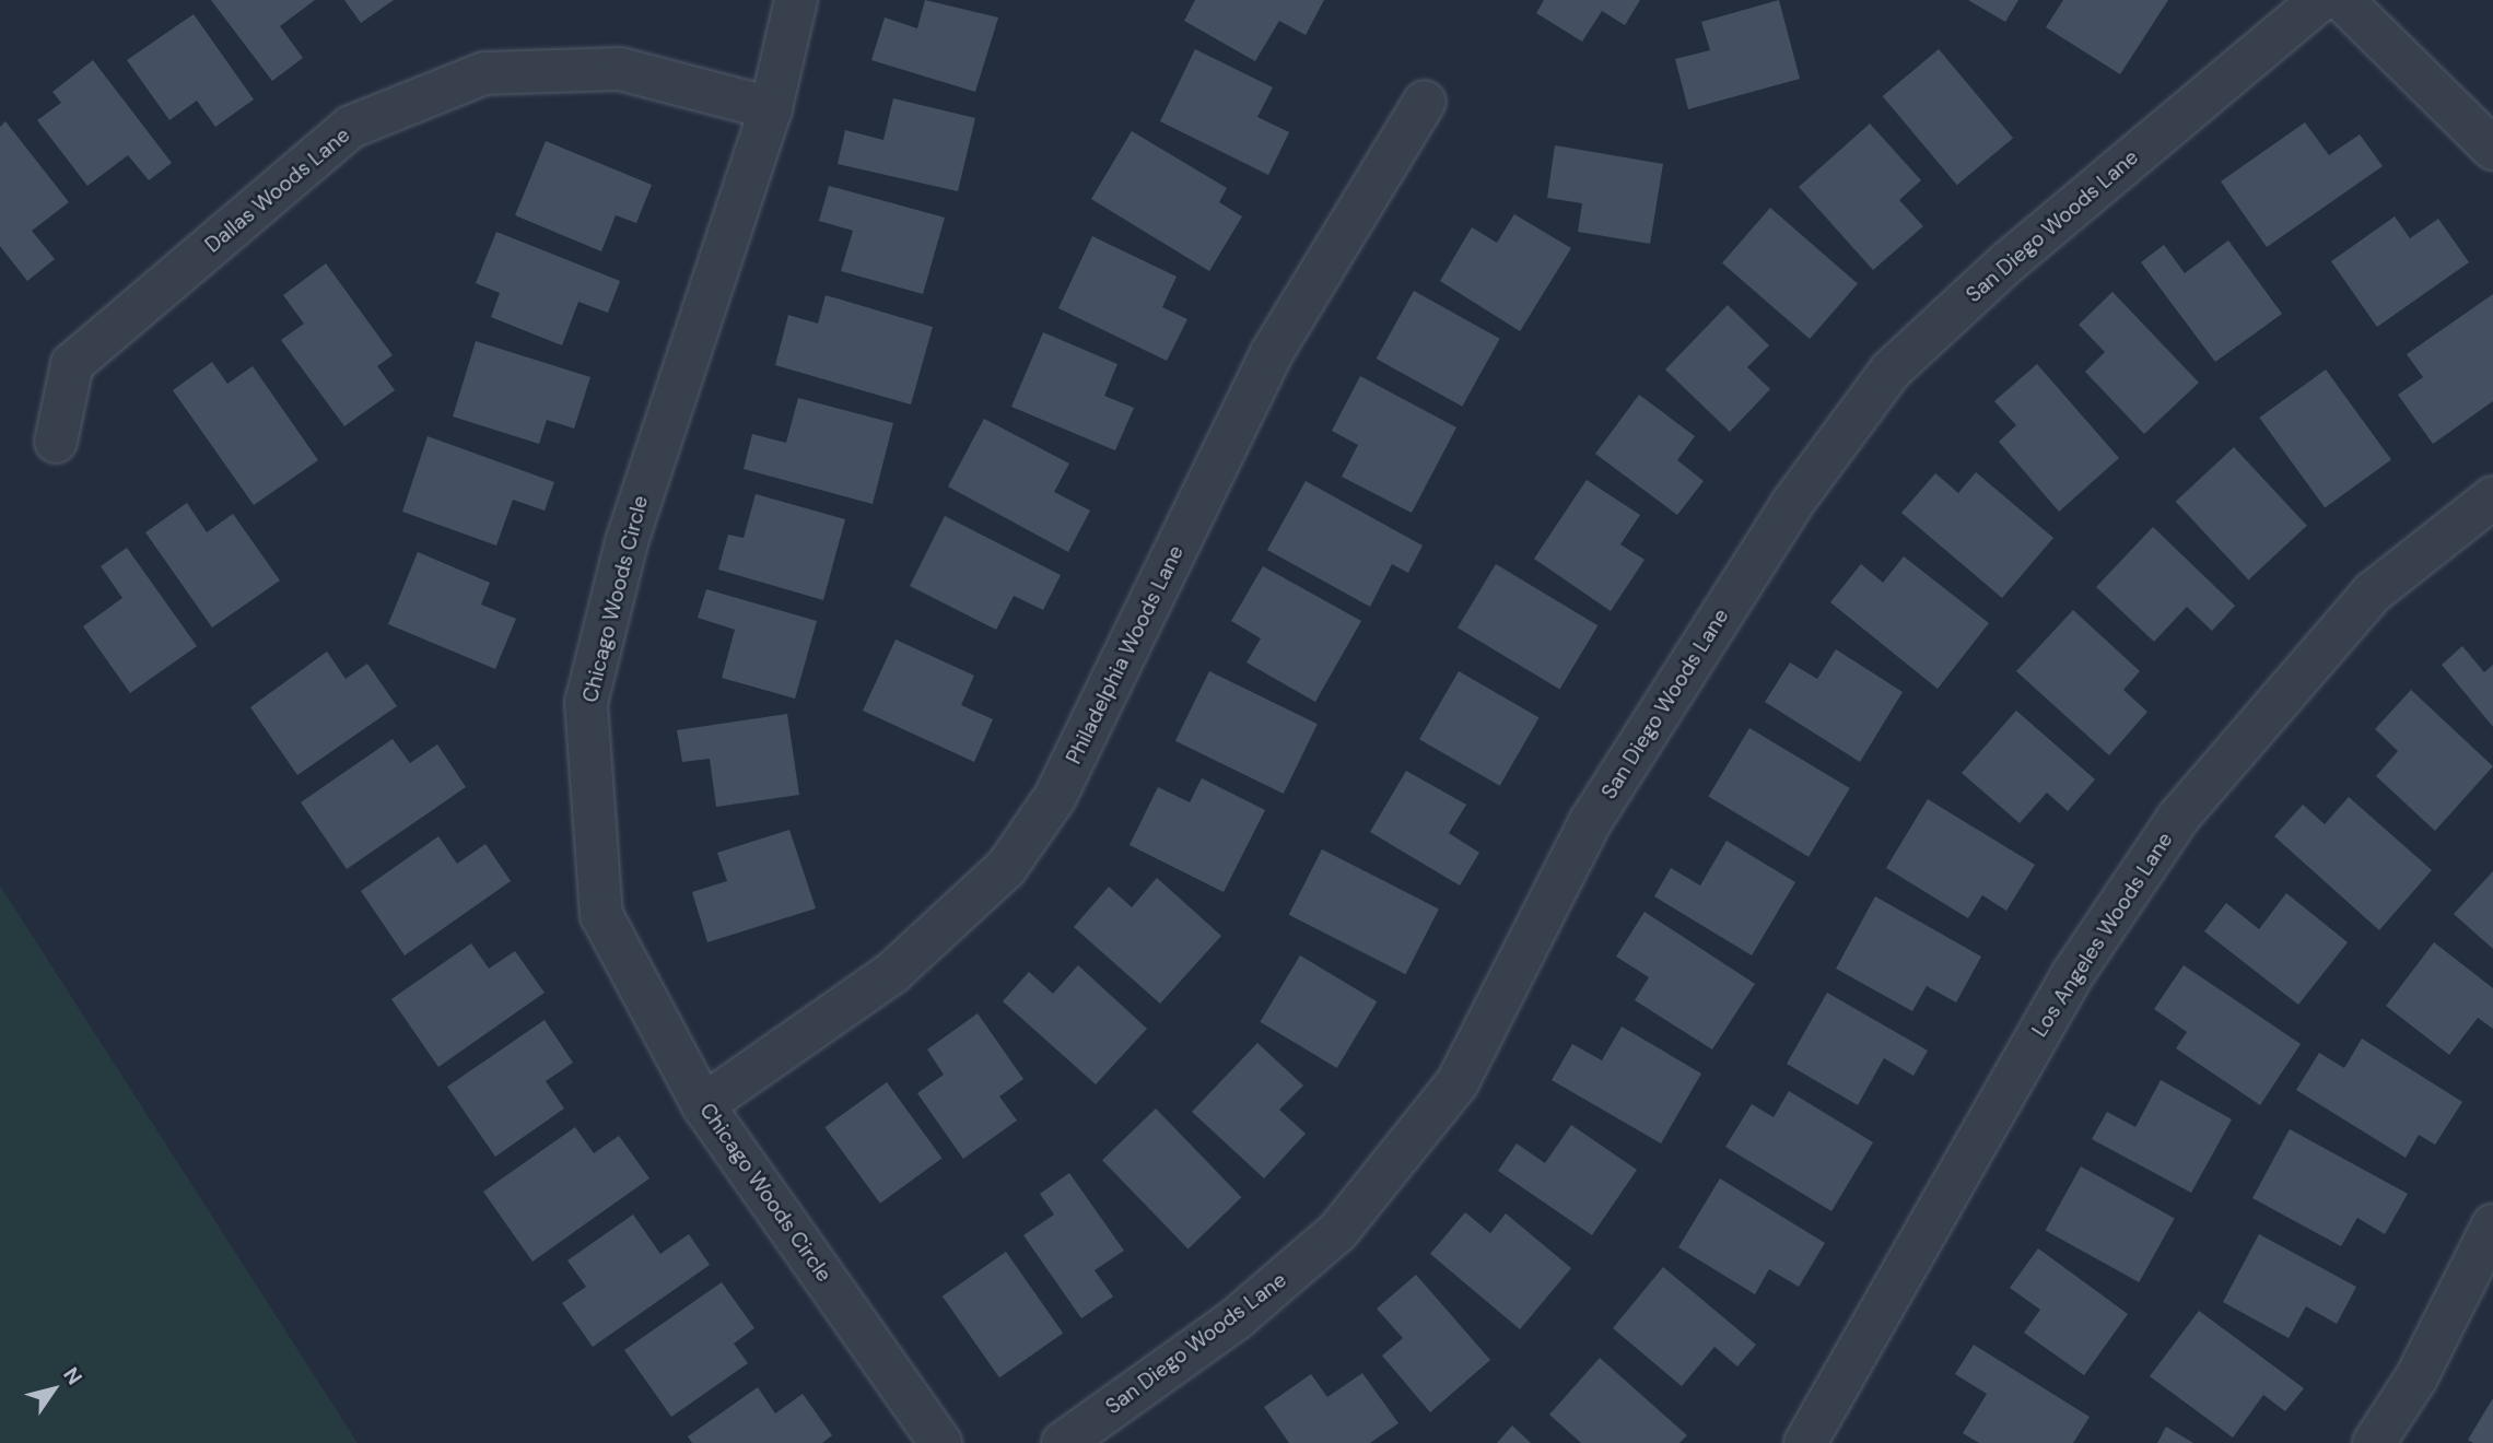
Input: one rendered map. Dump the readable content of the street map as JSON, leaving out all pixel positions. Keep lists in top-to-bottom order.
{
  "streets": {
    "street": [
      "Dallas Woods Lane",
      "San Diego Woods Lane",
      "Chicago Woods Circle",
      "Philadelphia Woods Lane",
      "Los Angeles Woods Lane"
    ]
  },
  "crossings": [
    ["Dallas Woods Lane", "Chicago Woods Circle"],
    ["Chicago Woods Circle", "Philadelphia Woods Lane"]
  ],
  "north": "top right"
}
